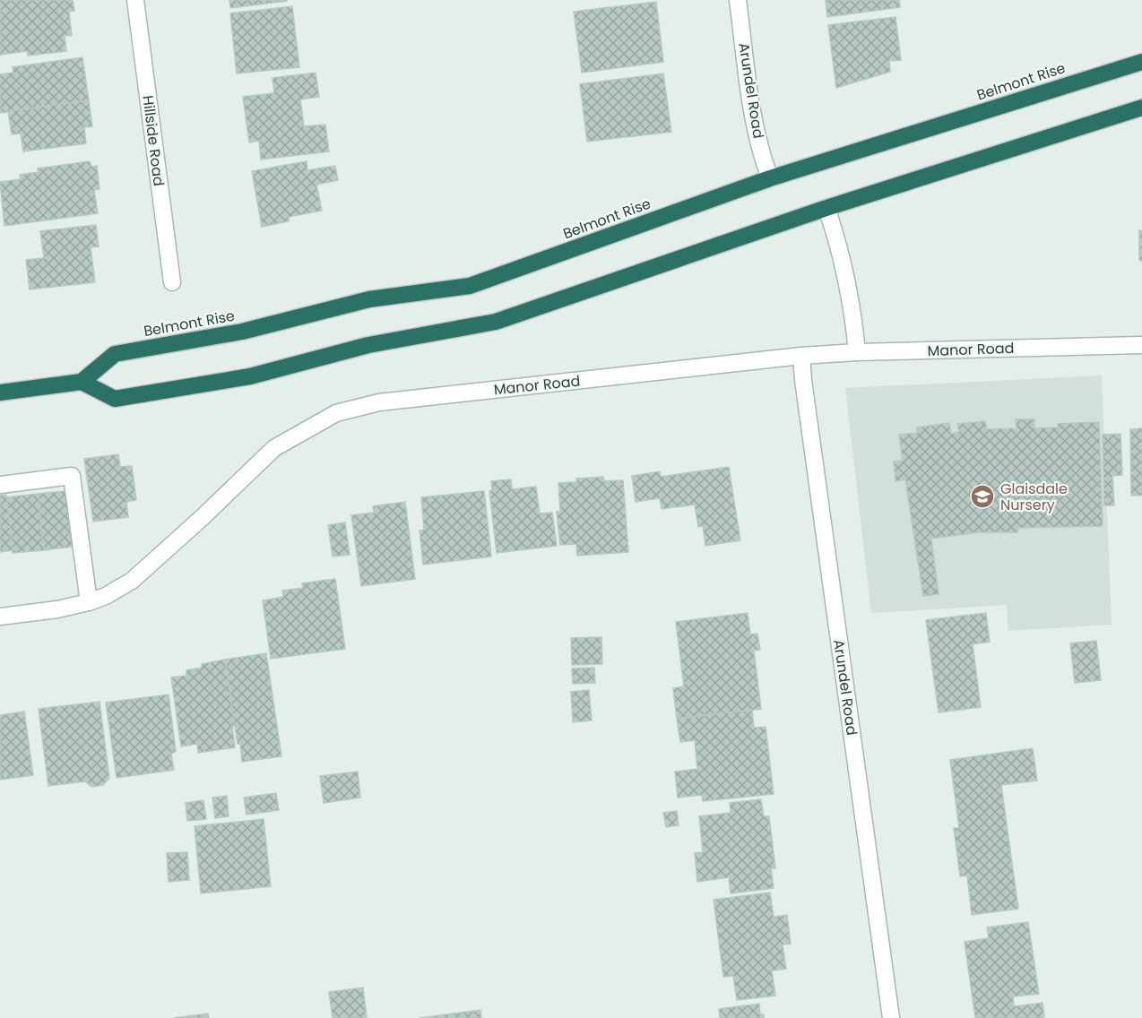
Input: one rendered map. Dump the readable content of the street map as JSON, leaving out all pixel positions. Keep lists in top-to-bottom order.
{
  "streets": {
    "highway": ["Belmont Rise"],
    "street": ["Arundel Road", "Hillside Road", "Manor Road"]
  },
  "crossings": [
    ["Belmont Rise", "Arundel Road"],
    ["Arundel Road", "Manor Road"]
  ],
  "places": {
    "school or university": ["Glaisdale Nursery"]
  }
}
